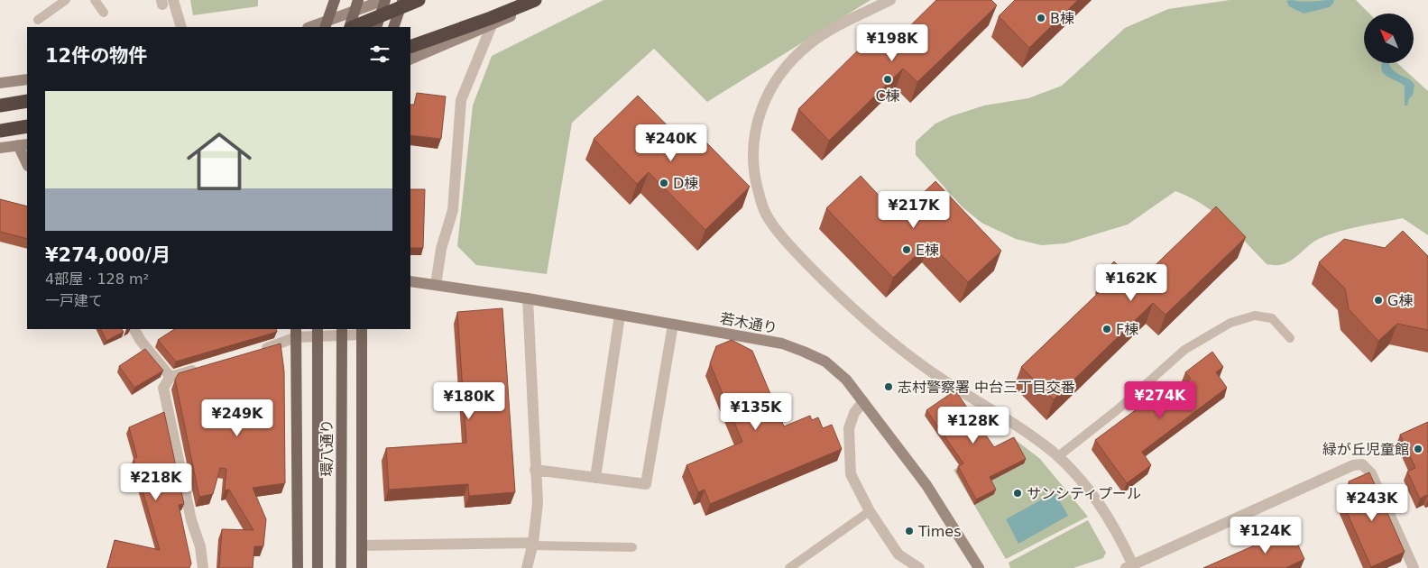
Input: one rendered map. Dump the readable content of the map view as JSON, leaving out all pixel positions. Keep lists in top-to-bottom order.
{
  "streets": {
    "main road": ["環八通り"],
    "street": ["若木通り"]
  },
  "places": [
    "B棟",
    "C棟",
    "D棟",
    "E棟",
    "G棟",
    "F棟",
    "志村警察署 中台三丁目交番",
    "緑が丘児童館",
    "サンシティプール",
    "Times"
  ],
  "north": "top left",
  "page": {
    "price": [
      "¥198K",
      "¥240K",
      "¥217K",
      "¥162K",
      "¥274K",
      "¥180K",
      "¥135K",
      "¥249K",
      "¥128K",
      "¥218K",
      "¥243K",
      "¥124K"
    ],
    "heading": "12件の物件",
    "list": [
      {
        "name": "¥274,000/月",
        "note": "4部屋 · 128 m² · 一戸建て"
      }
    ]
  }
}
